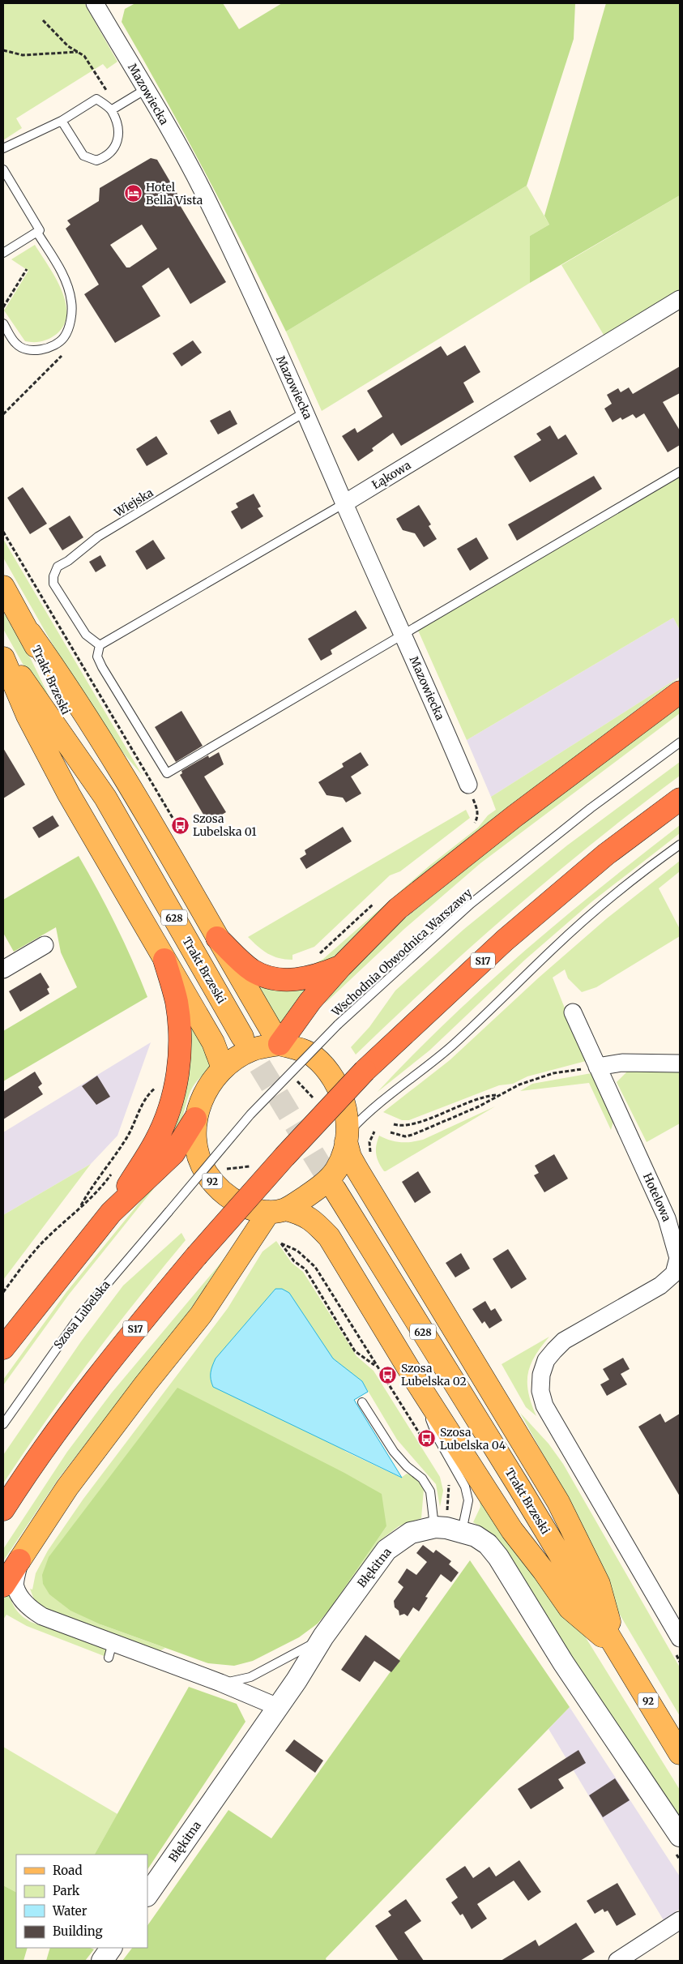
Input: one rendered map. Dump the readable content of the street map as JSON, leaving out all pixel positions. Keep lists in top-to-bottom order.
{
  "streets": {
    "highway": ["S17"],
    "main road": ["Trakt Brzeski", "628", "92"],
    "street": [
      "Mazowiecka",
      "Łąkowa",
      "Hotelowa",
      "Błękitna"
    ],
    "lane": ["Wiejska", "Wschodnia Obwodnica Warszawy", "Szosa Lubelska"]
  },
  "crossings": [
    ["Mazowiecka", "Łąkowa"],
    ["Mazowiecka", "Wiejska"],
    ["Łąkowa", "Wiejska"],
    ["Wschodnia Obwodnica Warszawy", "Szosa Lubelska"]
  ],
  "places": {
    "hotel": ["Hotel Bella Vista"],
    "bus stop": ["Szosa Lubelska 01", "Szosa Lubelska 02", "Szosa Lubelska 04"]
  },
  "legend": [
    "Road",
    "Park",
    "Water",
    "Building"
  ]
}
